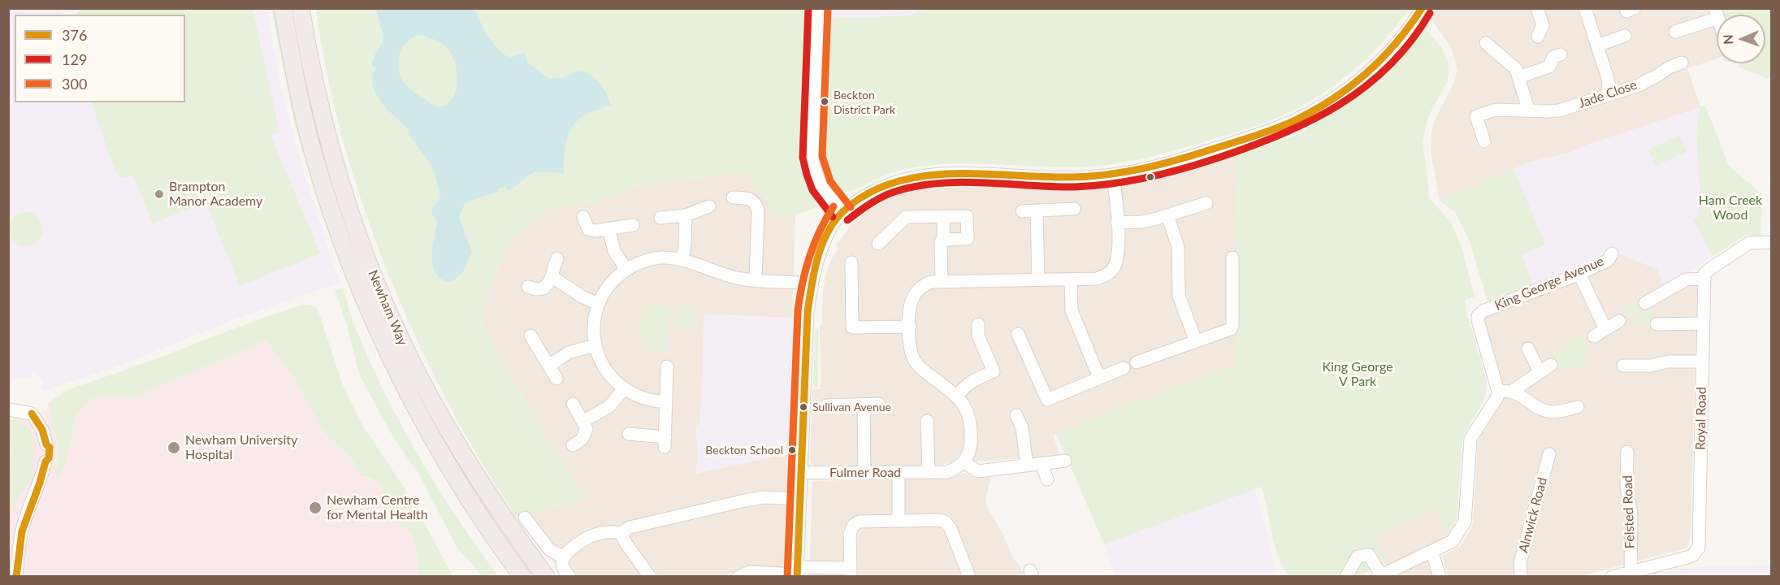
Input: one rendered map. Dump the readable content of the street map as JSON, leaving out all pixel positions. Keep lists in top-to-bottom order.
{
  "streets": {
    "highway": ["Newham Way"],
    "street": [
      "Jade Close",
      "King George Avenue",
      "Royal Road",
      "Fulmer Road",
      "Felsted Road",
      "Alnwick Road"
    ]
  },
  "crossings": [
    ["Royal Road", "Felsted Road"]
  ],
  "parks": ["Ham Creek Wood", "King George V Park"],
  "places": [
    "Beckton District Park",
    "Brampton Manor Academy",
    "Sullivan Avenue",
    "Newham University Hospital",
    "Beckton School",
    "Newham Centre for Mental Health"
  ],
  "lines": ["transit line 376", "transit line 129", "transit line 300"],
  "legend": ["376", "129", "300"],
  "north": "left"
}
